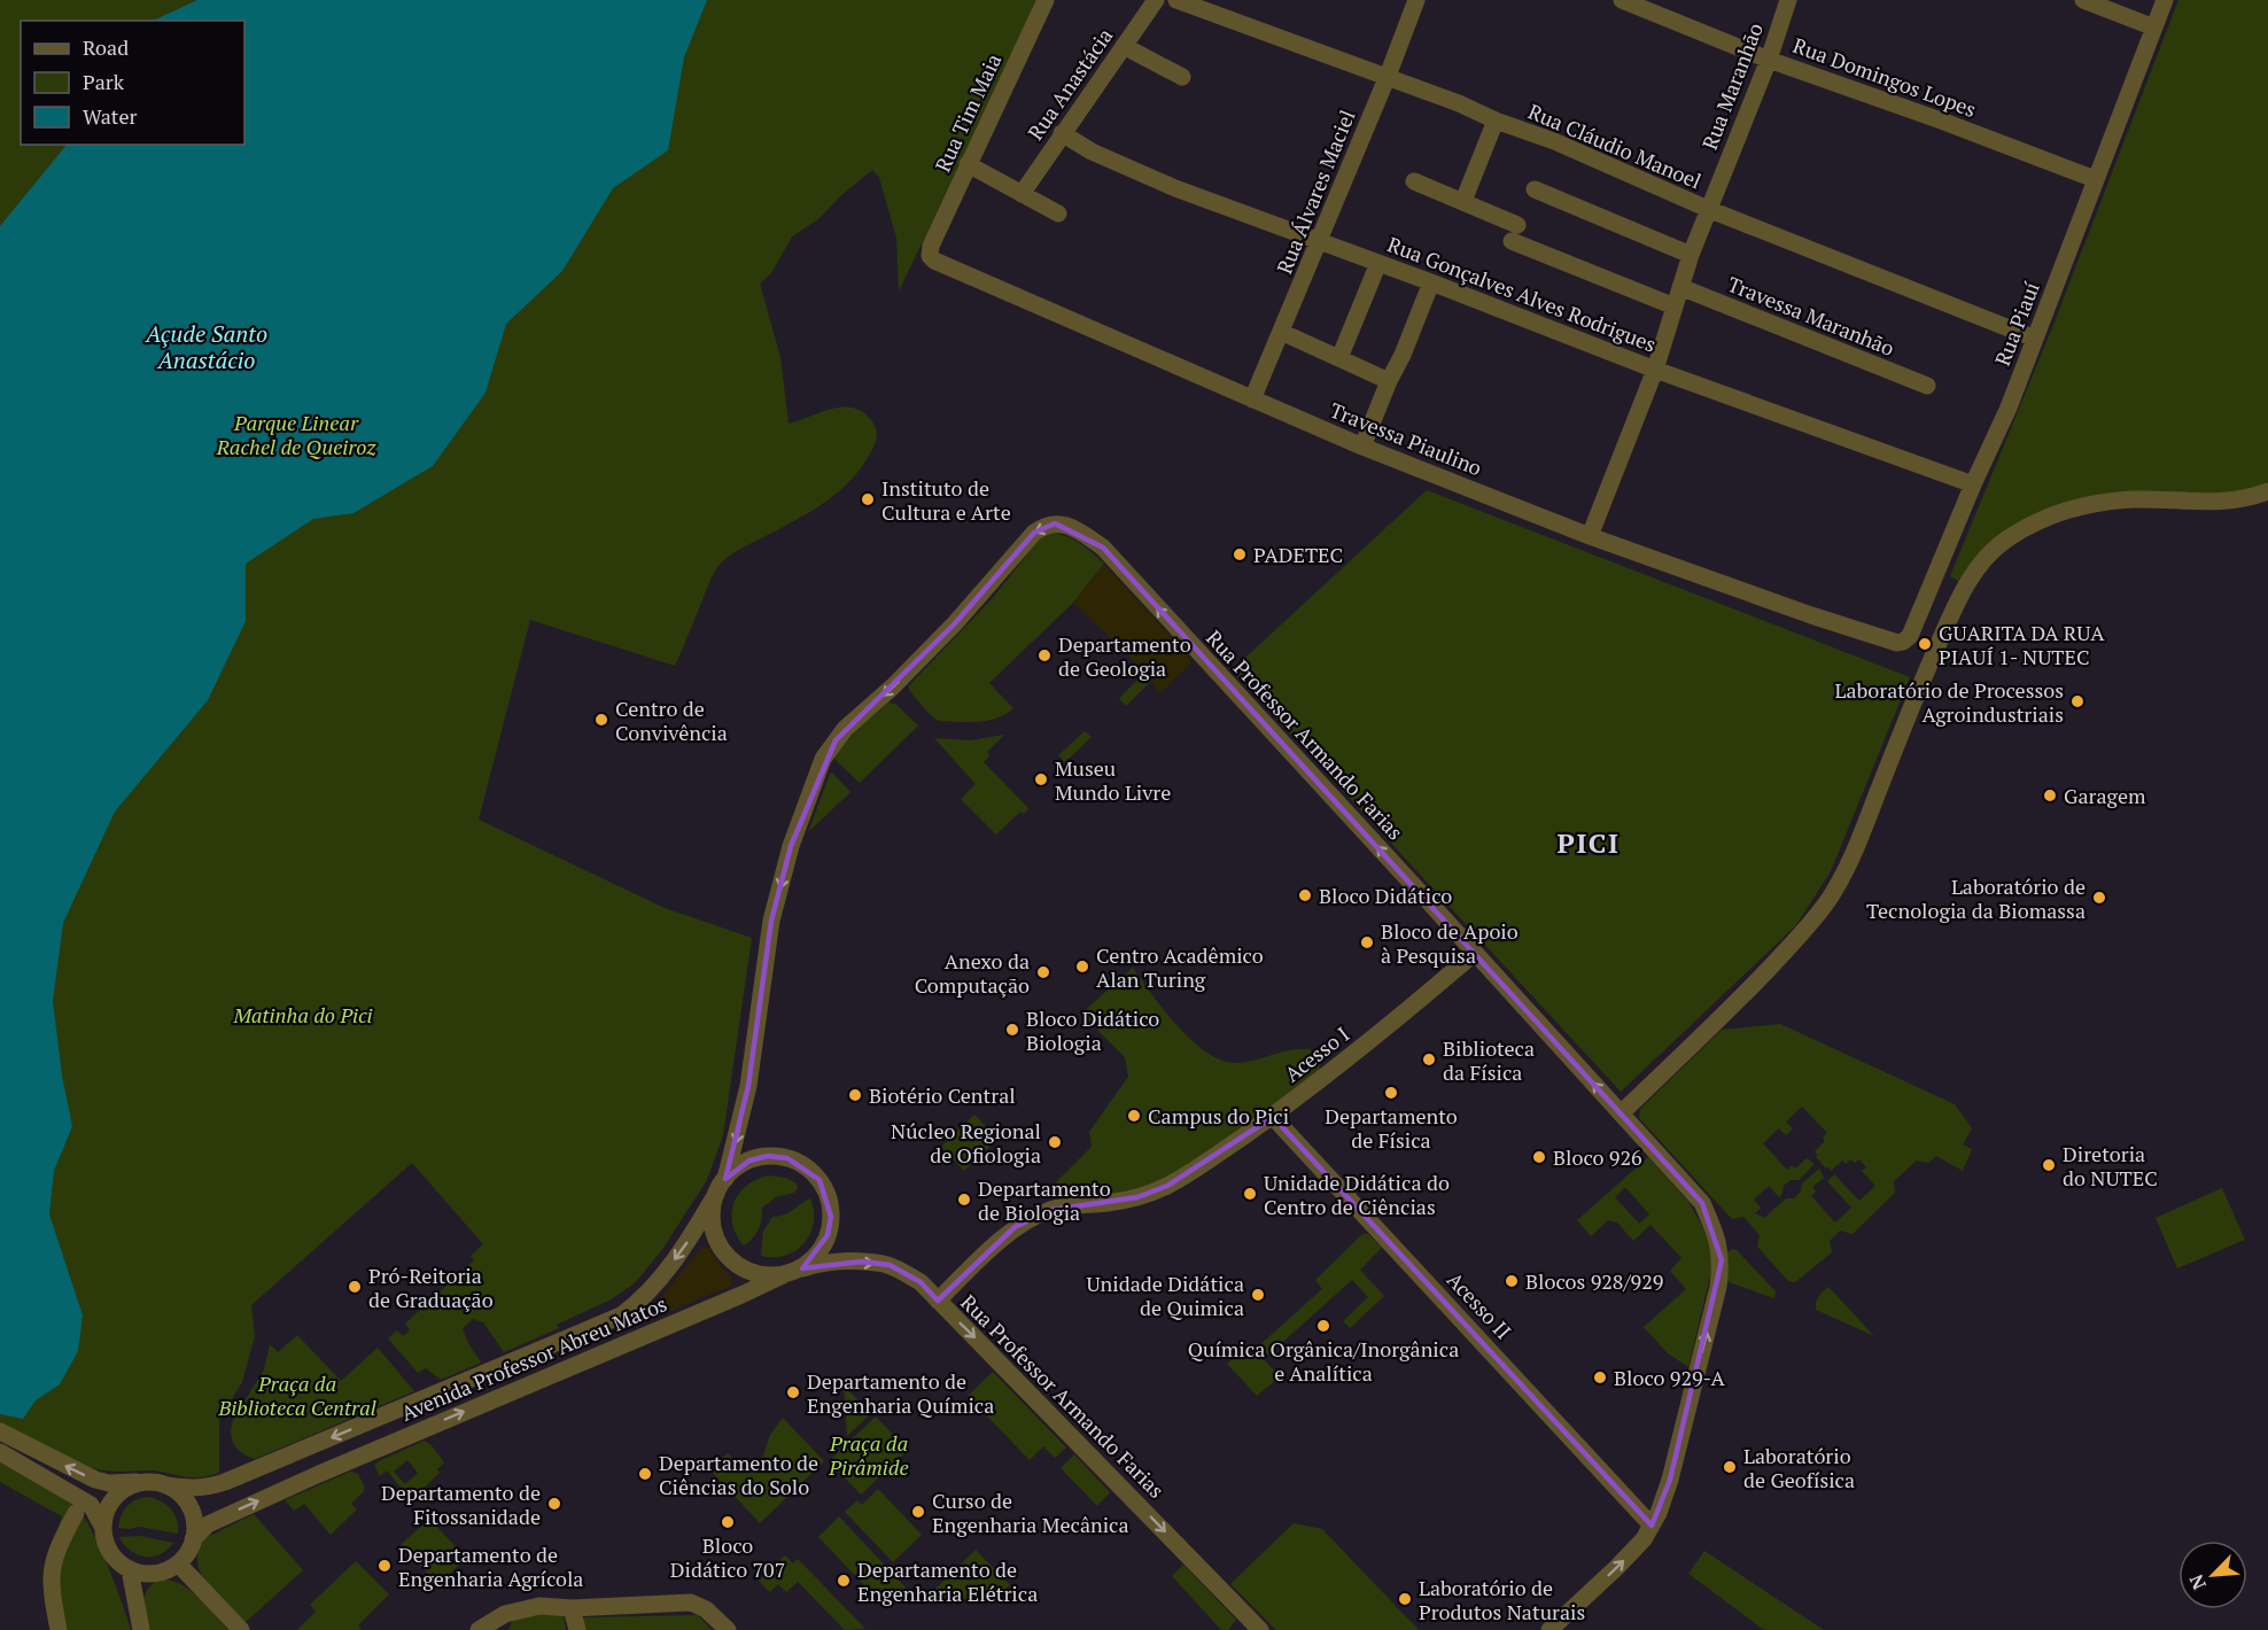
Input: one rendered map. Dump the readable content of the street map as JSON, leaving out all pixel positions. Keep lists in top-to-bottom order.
{
  "streets": {
    "street": [
      "Rua Domingos Lopes",
      "Rua Anastácia",
      "Rua Maranhão",
      "Rua Tim Maia",
      "Rua Cláudio Manoel",
      "Rua Álvares Maciel",
      "Rua Gonçalves Alves Rodrigues",
      "Travessa Maranhão",
      "Rua Piauí",
      "Travessa Piaulino",
      "Rua Professor Armando Farias",
      "Acesso I",
      "Acesso II",
      "Avenida Professor Abreu Matos"
    ]
  },
  "crossings": [
    ["Rua Domingos Lopes", "Rua Maranhão"],
    ["Rua Domingos Lopes", "Rua Piauí"],
    ["Rua Anastácia", "Rua Gonçalves Alves Rodrigues"],
    ["Rua Maranhão", "Rua Cláudio Manoel"],
    ["Rua Maranhão", "Rua Gonçalves Alves Rodrigues"],
    ["Rua Maranhão", "Travessa Maranhão"],
    ["Rua Maranhão", "Travessa Piaulino"],
    ["Rua Tim Maia", "Travessa Piaulino"],
    ["Rua Cláudio Manoel", "Rua Álvares Maciel"],
    ["Rua Cláudio Manoel", "Rua Piauí"],
    ["Rua Álvares Maciel", "Rua Gonçalves Alves Rodrigues"],
    ["Rua Álvares Maciel", "Travessa Piaulino"],
    ["Rua Gonçalves Alves Rodrigues", "Rua Piauí"],
    ["Rua Piauí", "Travessa Piaulino"],
    ["Rua Professor Armando Farias", "Acesso I"],
    ["Rua Professor Armando Farias", "Acesso II"],
    ["Rua Professor Armando Farias", "Avenida Professor Abreu Matos"],
    ["Acesso I", "Acesso II"]
  ],
  "districts": ["PICI"],
  "water": ["Açude Santo Anastácio"],
  "parks": [
    "Parque Linear Rachel de Queiroz",
    "Matinha do Pici",
    "Praça da Biblioteca Central",
    "Praça da Pirâmide"
  ],
  "places": [
    "Instituto de Cultura e Arte",
    "PADETEC",
    "GUARITA DA RUA PIAUÍ 1- NUTEC",
    "Departamento de Geologia",
    "Laboratório de Processos Agroindustriais",
    "Centro de Convivência",
    "Museu Mundo Livre",
    "Garagem",
    "Bloco Didático",
    "Laboratório de Tecnologia da Biomassa",
    "Bloco de Apoio à Pesquisa",
    "Centro Acadêmico Alan Turing",
    "Anexo da Computação",
    "Bloco Didático Biologia",
    "Biblioteca da Física",
    "Departamento de Física",
    "Biotério Central",
    "Campus do Pici",
    "Núcleo Regional de Ofiologia",
    "Bloco 926",
    "Diretoria do NUTEC",
    "Unidade Didática do Centro de Ciências",
    "Departamento de Biologia",
    "Blocos 928/929",
    "Pró-Reitoria de Graduação",
    "Unidade Didática de Quimica",
    "Química Orgânica/Inorgânica e Analítica",
    "Bloco 929-A",
    "Departamento de Engenharia Química",
    "Laboratório de Geofísica",
    "Departamento de Ciências do Solo",
    "Departamento de Fitossanidade",
    "Curso de Engenharia Mecânica",
    "Bloco Didático 707",
    "Departamento de Engenharia Agrícola",
    "Departamento de Engenharia Elétrica",
    "Laboratório de Produtos Naturais"
  ],
  "legend": ["Road", "Park", "Water"],
  "north": "bottom left"
}
